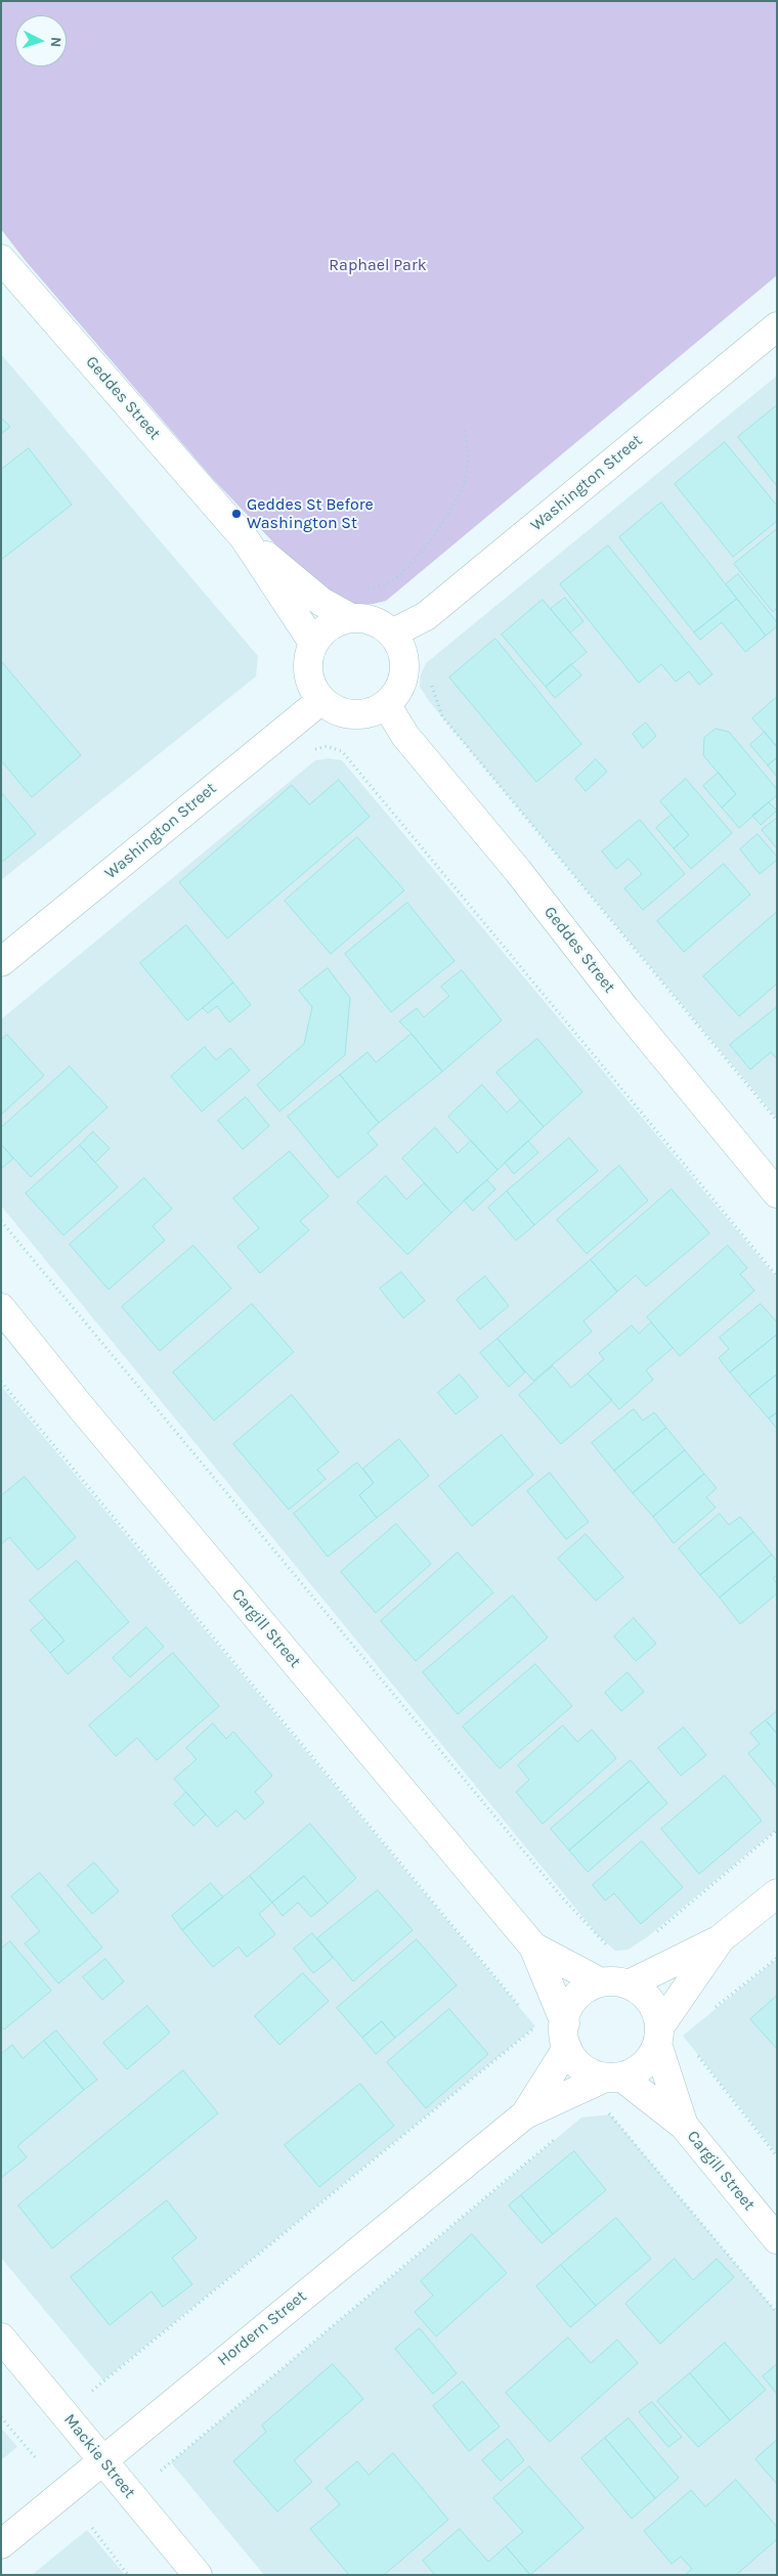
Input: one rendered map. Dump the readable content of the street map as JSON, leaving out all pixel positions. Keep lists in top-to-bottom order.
{
  "streets": {
    "street": [
      "Geddes Street",
      "Washington Street",
      "Cargill Street",
      "Hordern Street",
      "Mackie Street"
    ]
  },
  "crossings": [
    ["Geddes Street", "Washington Street"],
    ["Cargill Street", "Hordern Street"],
    ["Hordern Street", "Mackie Street"]
  ],
  "parks": ["Raphael Park"],
  "places": ["Geddes St Before Washington St"],
  "north": "right"
}
